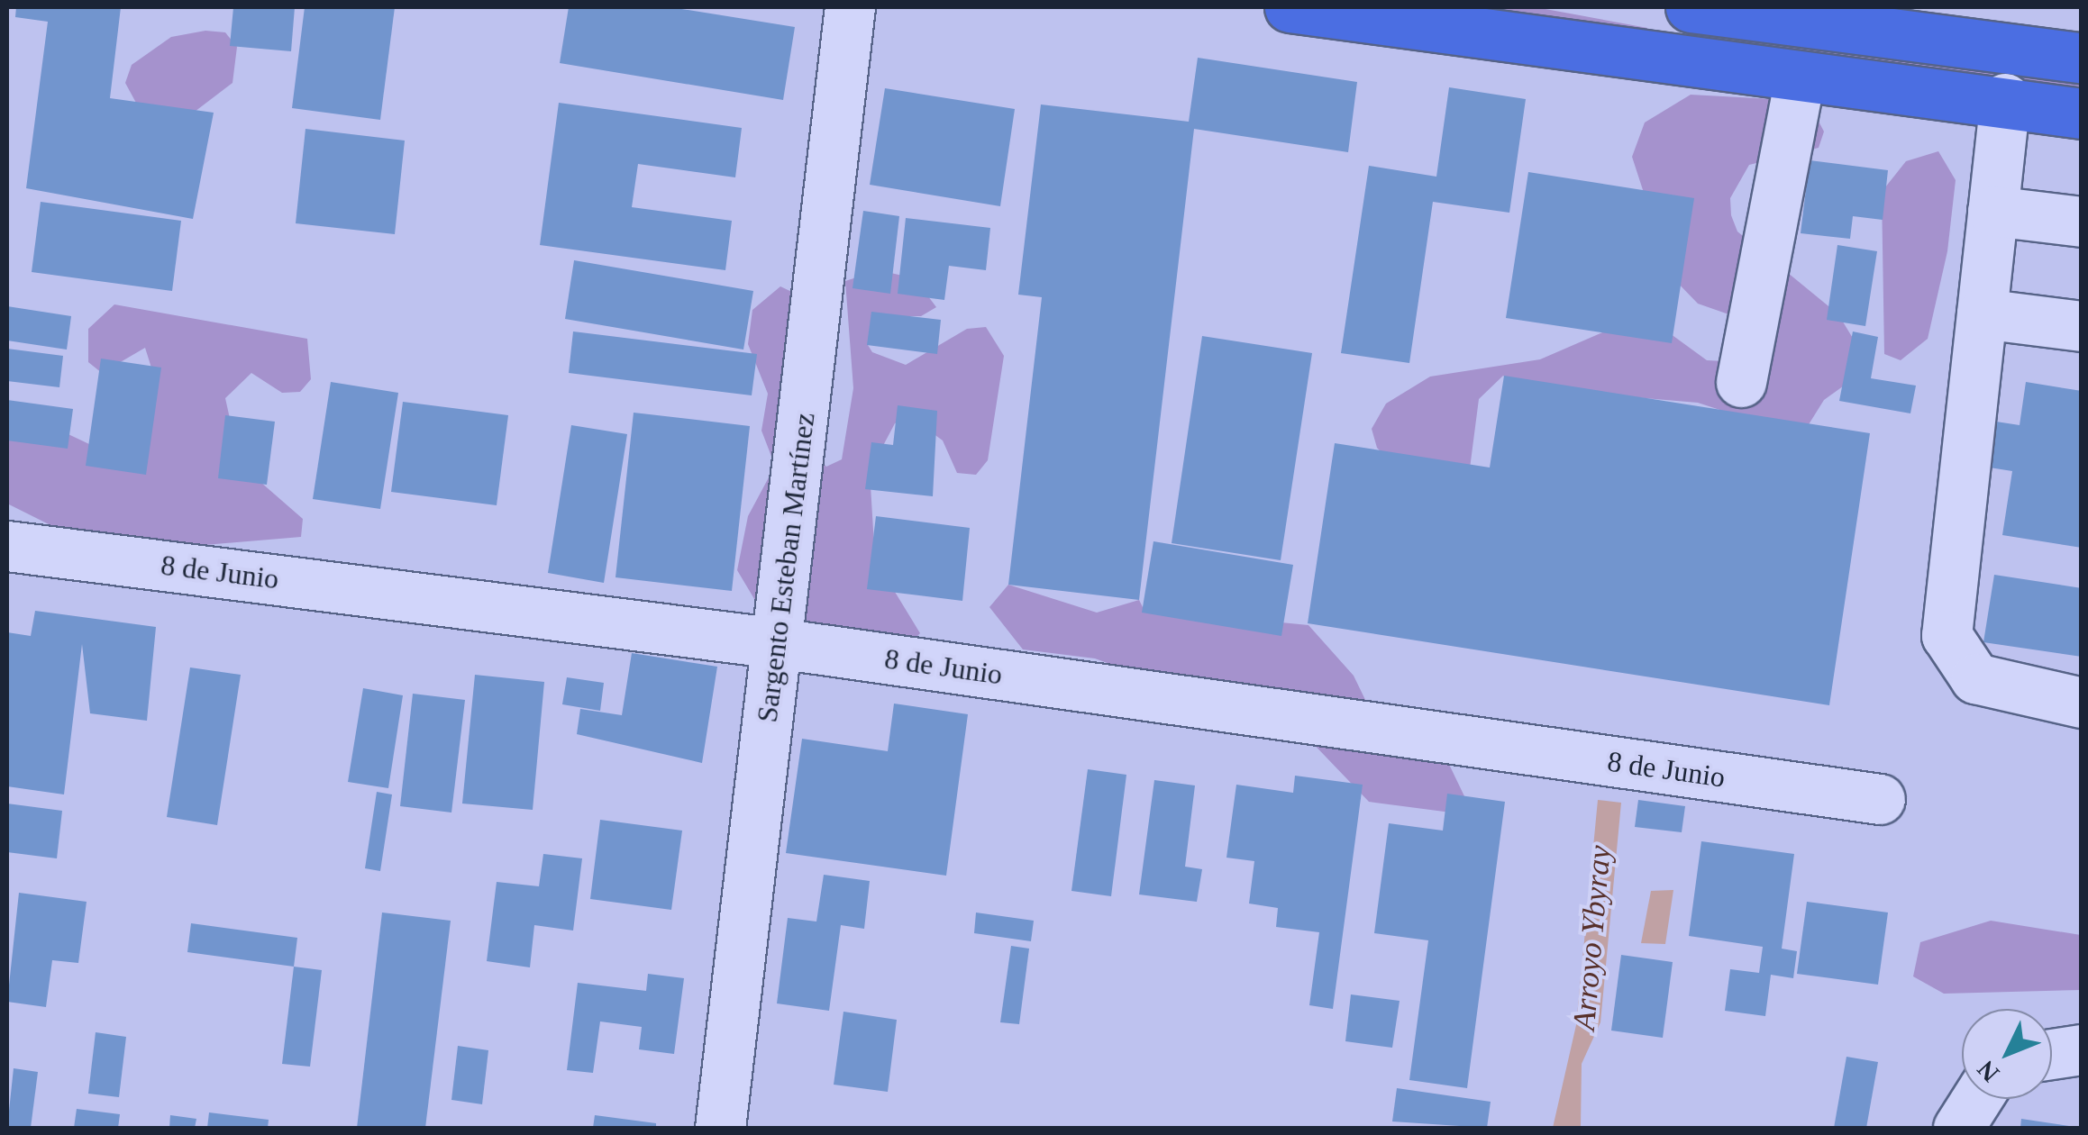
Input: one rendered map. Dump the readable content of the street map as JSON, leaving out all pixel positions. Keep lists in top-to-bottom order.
{
  "streets": {
    "street": ["Sargento Esteban Martínez", "8 de Junio"]
  },
  "crossings": [
    ["Sargento Esteban Martínez", "8 de Junio"]
  ],
  "water": ["Arroyo Ybyray"],
  "north": "bottom left"
}
